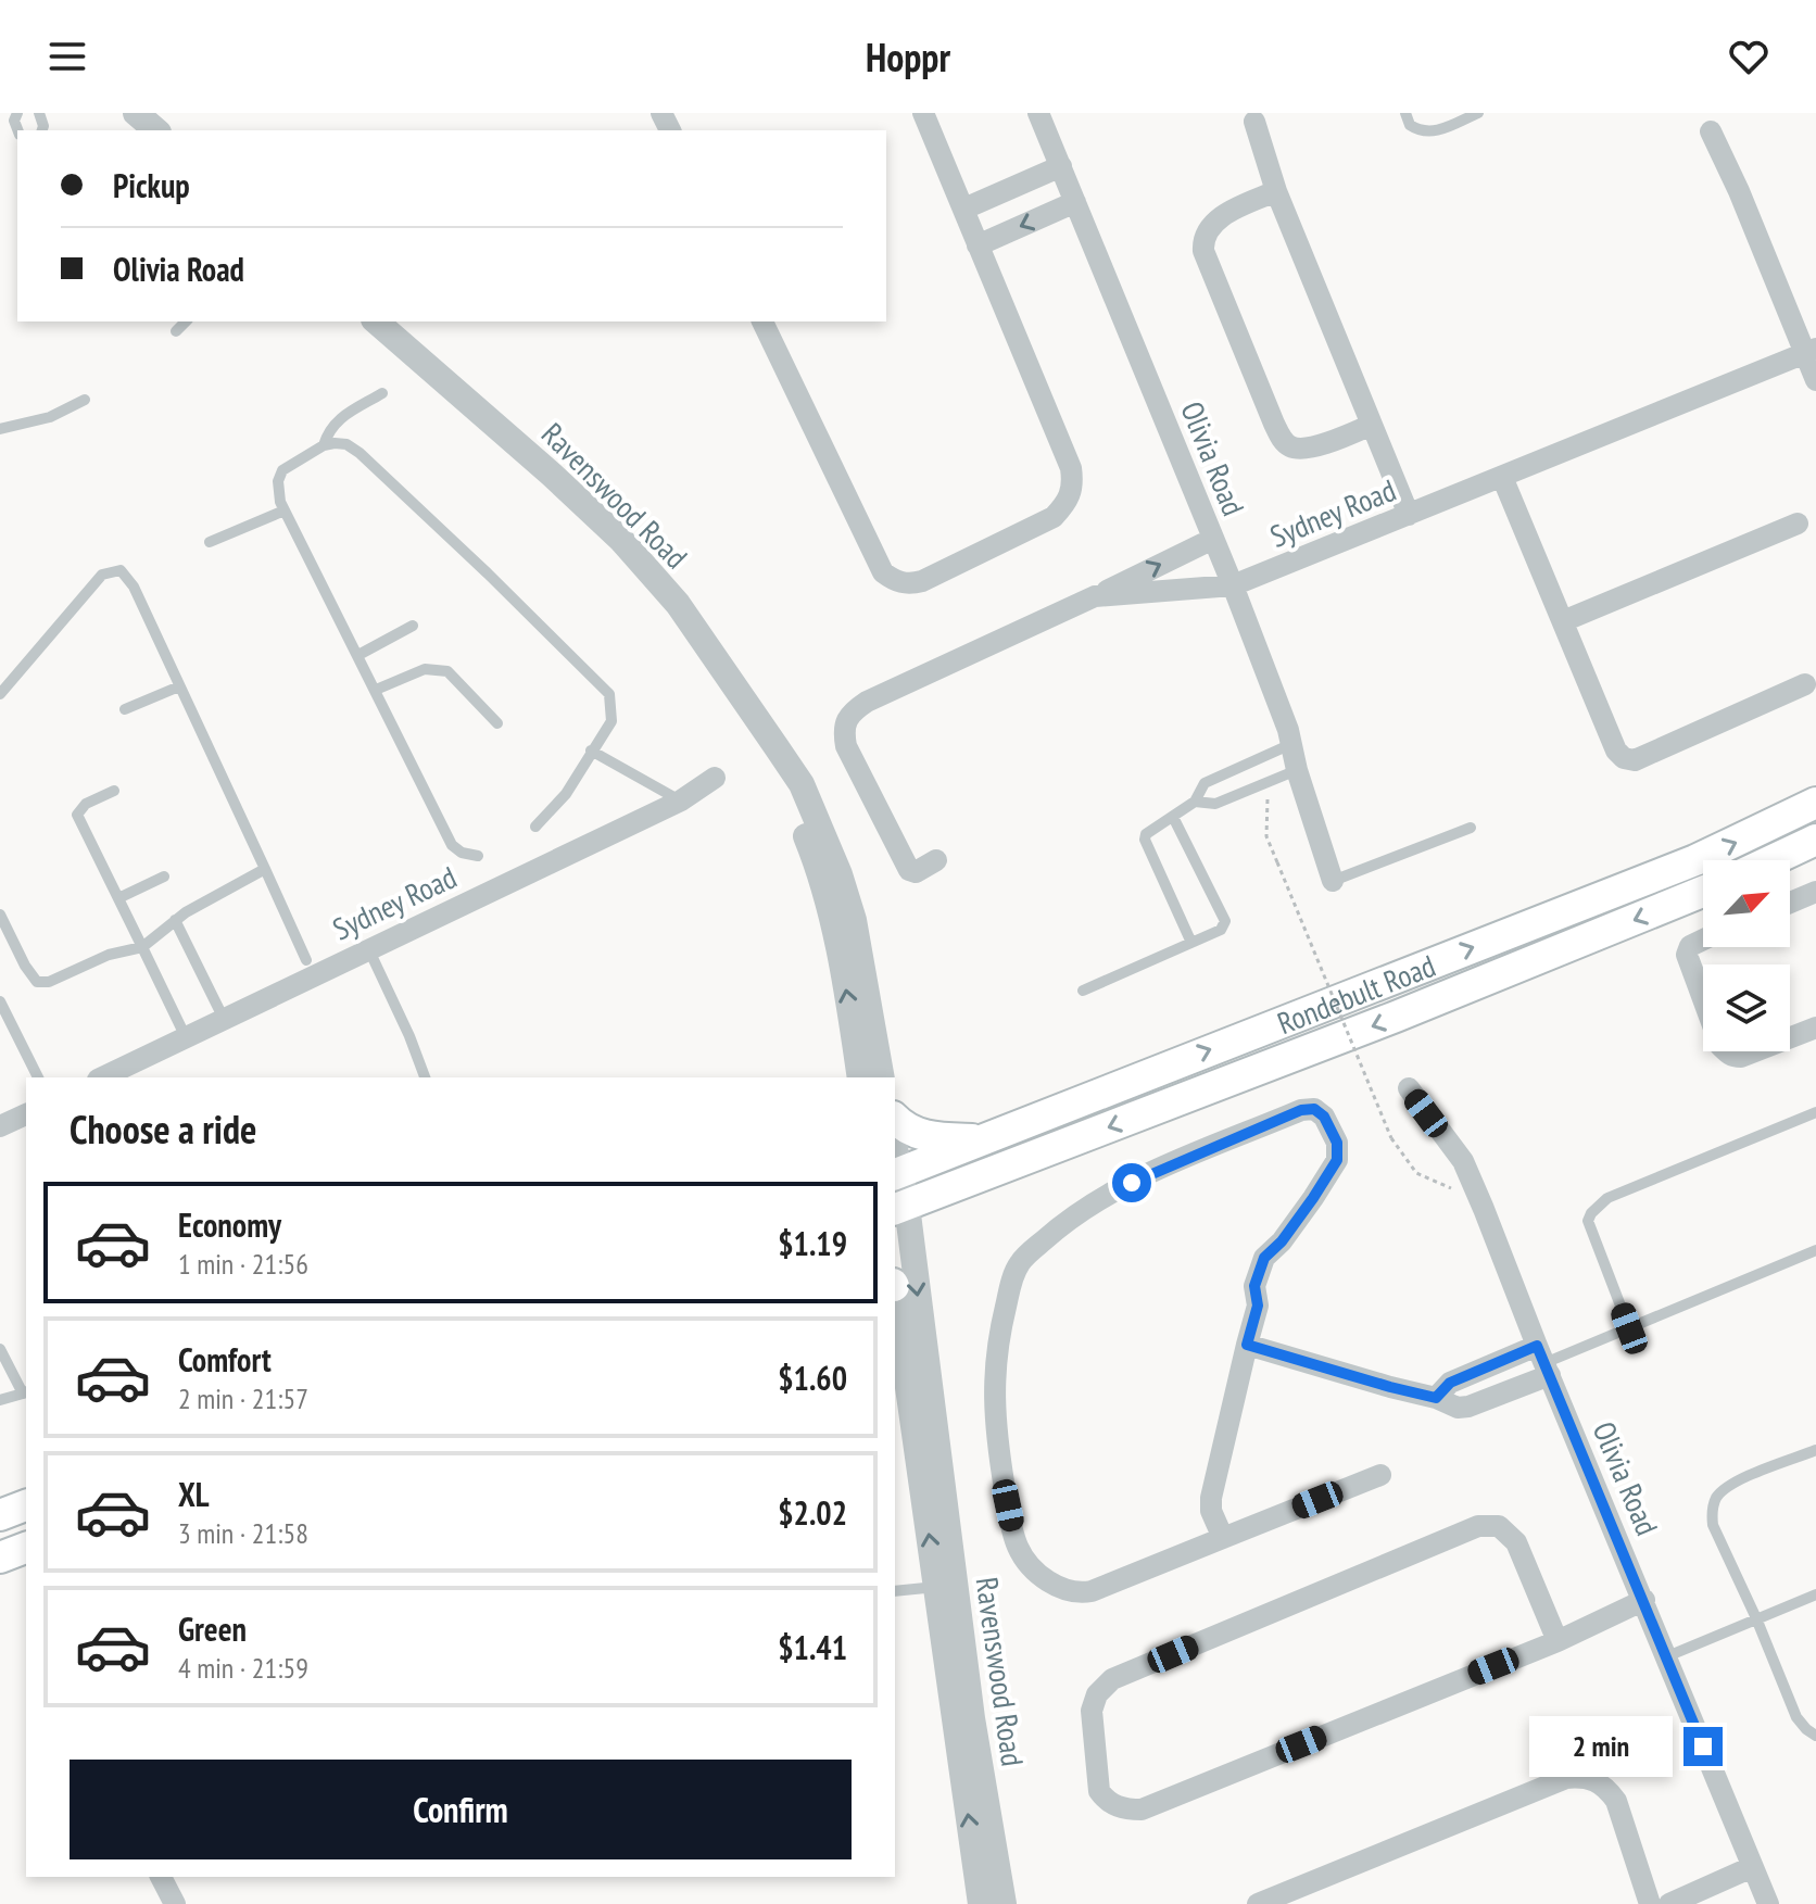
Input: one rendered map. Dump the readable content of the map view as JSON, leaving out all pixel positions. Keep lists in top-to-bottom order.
{
  "streets": {
    "main road": ["Rondebult Road"],
    "street": ["Olivia Road", "Ravenswood Road", "Sydney Road"]
  },
  "crossings": [
    ["Olivia Road", "Sydney Road"],
    ["Ravenswood Road", "Rondebult Road"]
  ],
  "north": "top right",
  "page": {
    "header": "Hoppr",
    "banner": ["Pickup", "Olivia Road"],
    "heading": "Choose a ride",
    "list": [
      {
        "name": "Economy",
        "note": "1 min · 21:56",
        "value": "$1.19"
      },
      {
        "name": "Comfort",
        "note": "2 min · 21:57",
        "value": "$1.60"
      },
      {
        "name": "XL",
        "note": "3 min · 21:58",
        "value": "$2.02"
      },
      {
        "name": "Green",
        "note": "4 min · 21:59",
        "value": "$1.41"
      }
    ],
    "bubble": "2 min",
    "buttons": "Confirm"
  }
}
